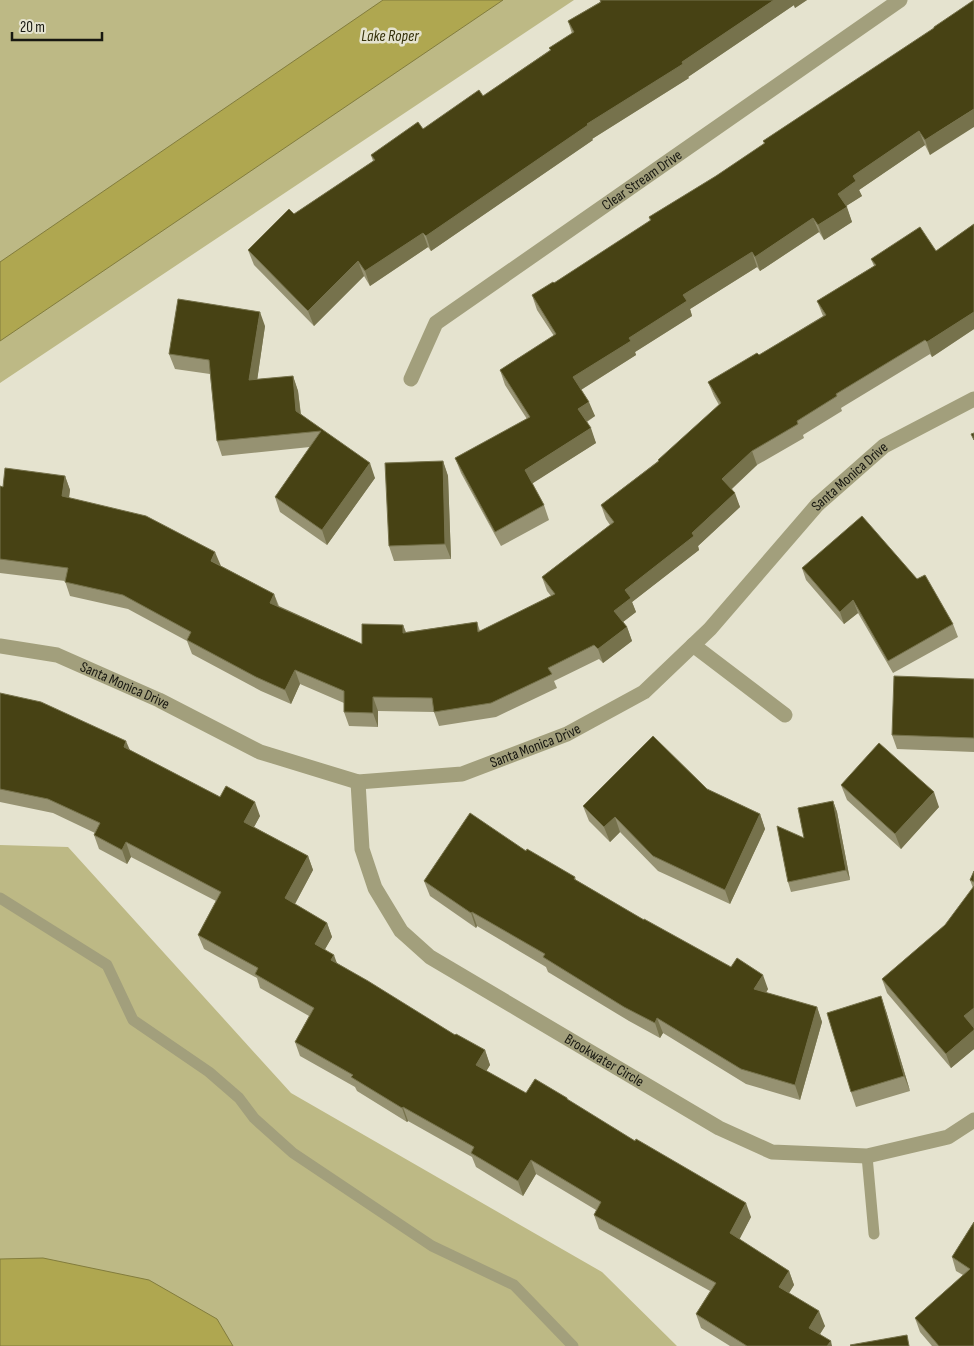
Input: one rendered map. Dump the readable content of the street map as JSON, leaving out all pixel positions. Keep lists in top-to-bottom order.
{
  "streets": {
    "street": ["Clear Stream Drive", "Santa Monica Drive", "Brookwater Circle"]
  },
  "crossings": [
    ["Santa Monica Drive", "Brookwater Circle"]
  ],
  "water": ["Lake Roper"],
  "scale_bar": "20 m"
}
